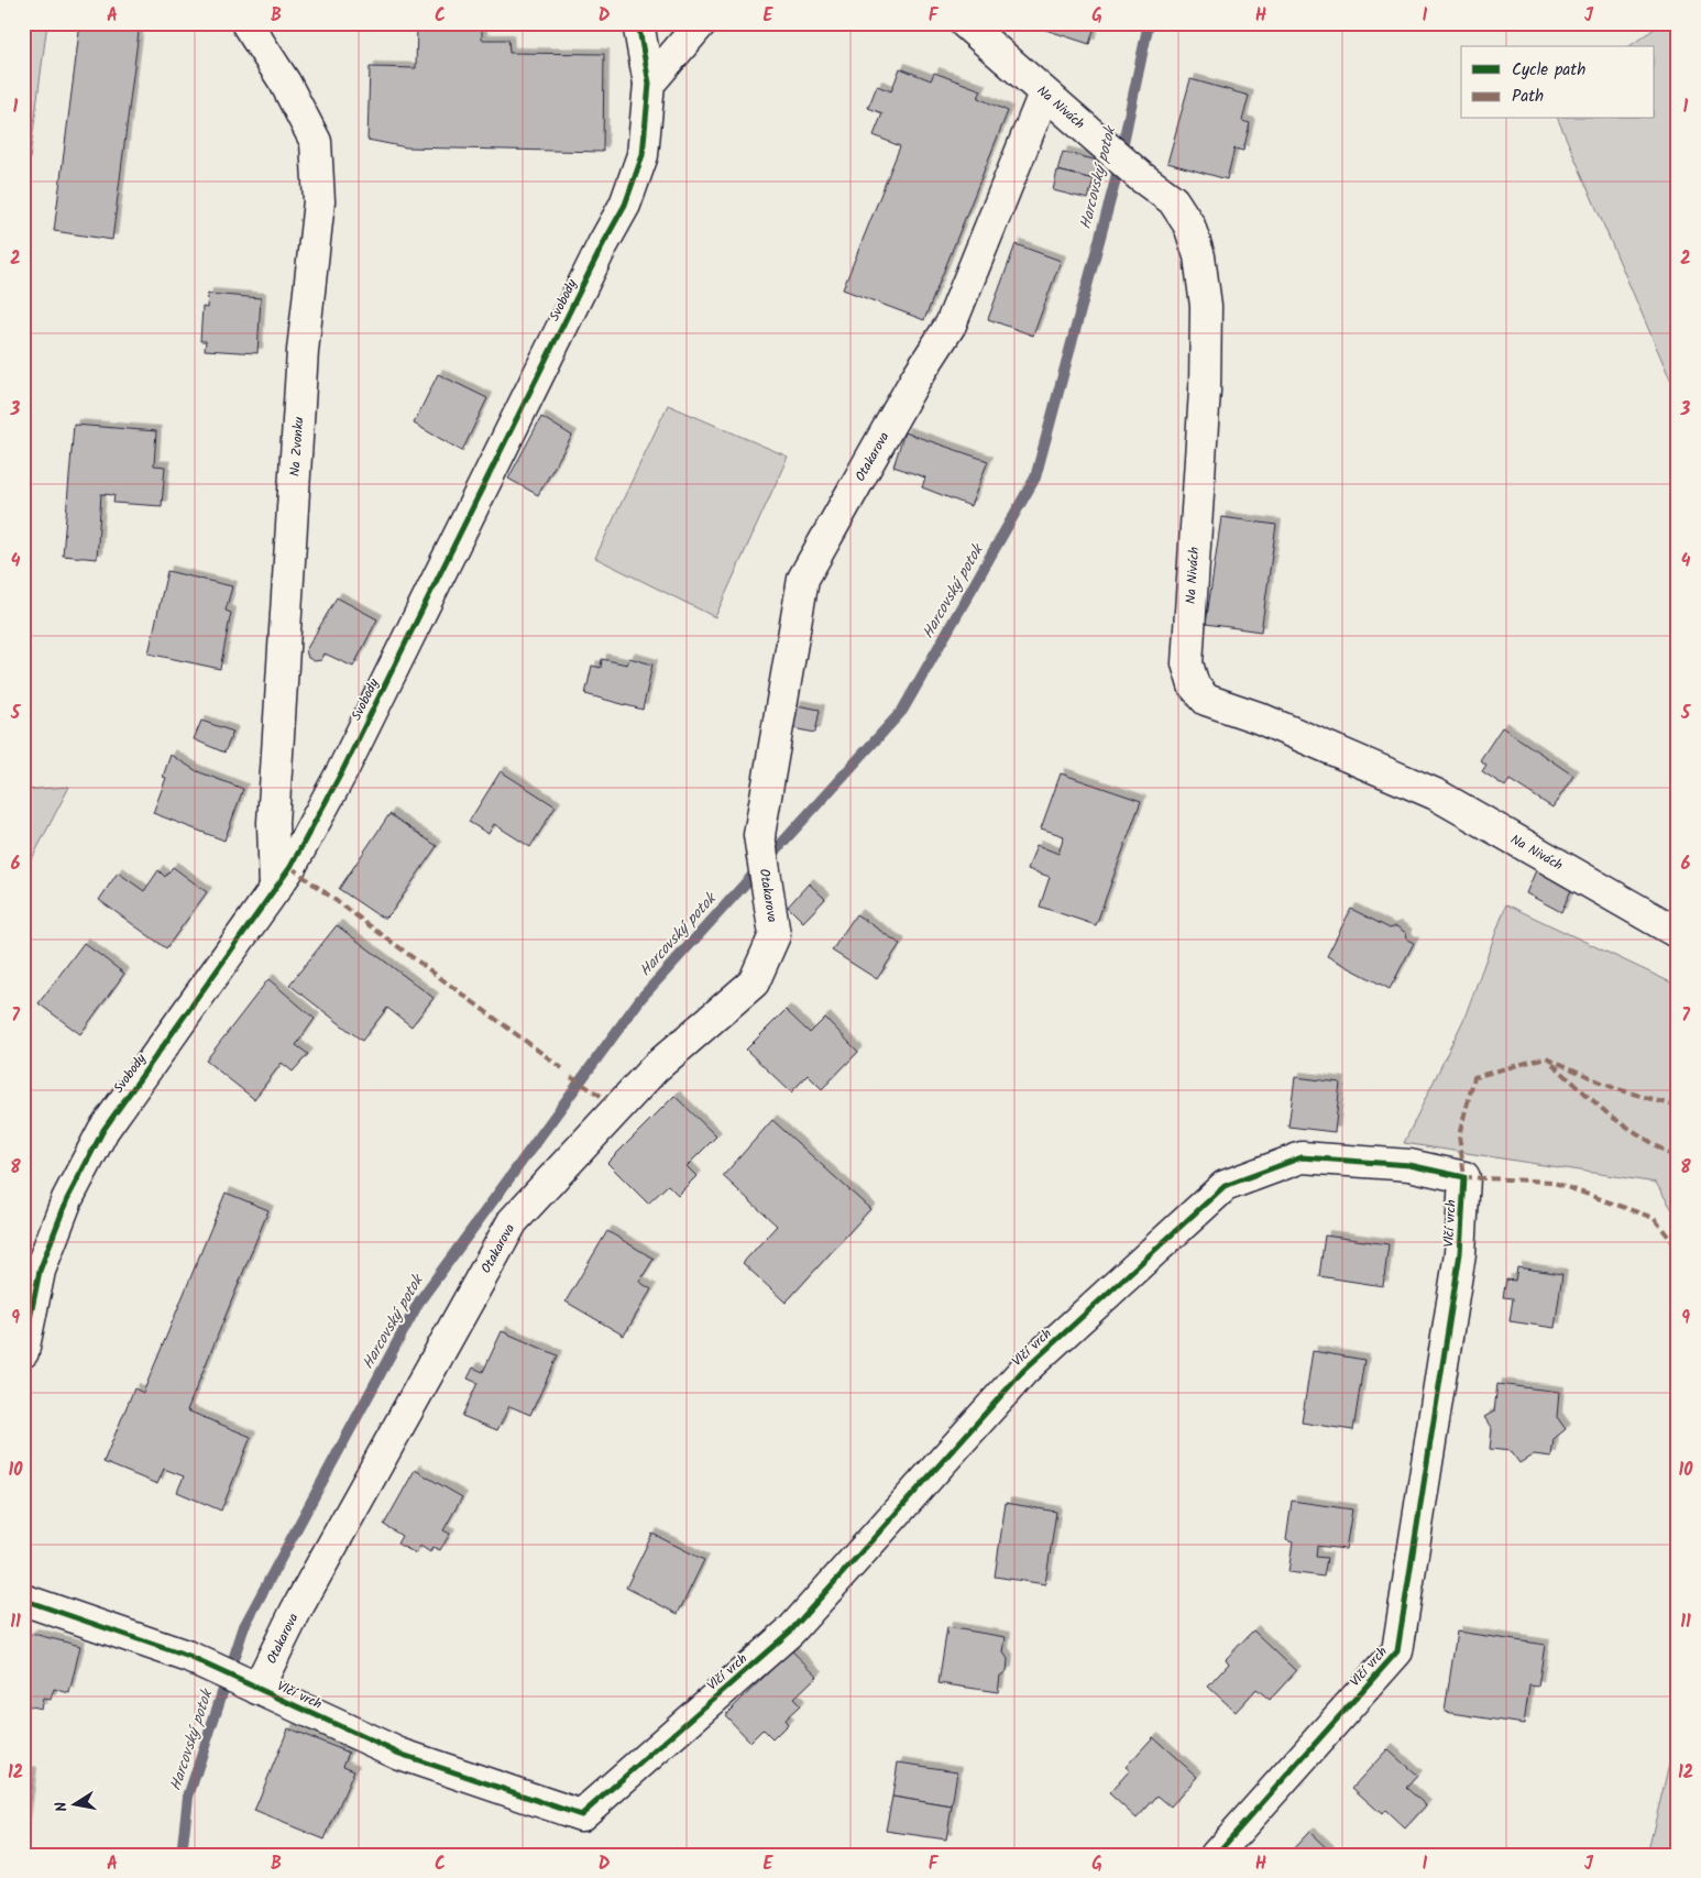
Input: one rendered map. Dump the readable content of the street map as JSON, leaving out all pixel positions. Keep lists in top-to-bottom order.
{
  "streets": {
    "street": [
      "Na Nivách",
      "Svobody",
      "Na Zvonku",
      "Otakarova",
      "Vlčí vrch"
    ]
  },
  "crossings": [
    ["Na Nivách", "Otakarova"],
    ["Svobody", "Na Zvonku"],
    ["Otakarova", "Vlčí vrch"]
  ],
  "water": ["Harcovský potok"],
  "legend": ["Cycle path", "Path"],
  "north": "left",
  "grid": {
    "columns": [
      "A",
      "B",
      "C",
      "D",
      "E",
      "F",
      "G",
      "H",
      "I",
      "J"
    ],
    "rows": [
      "1",
      "2",
      "3",
      "4",
      "5",
      "6",
      "7",
      "8",
      "9",
      "10",
      "11",
      "12"
    ]
  }
}
